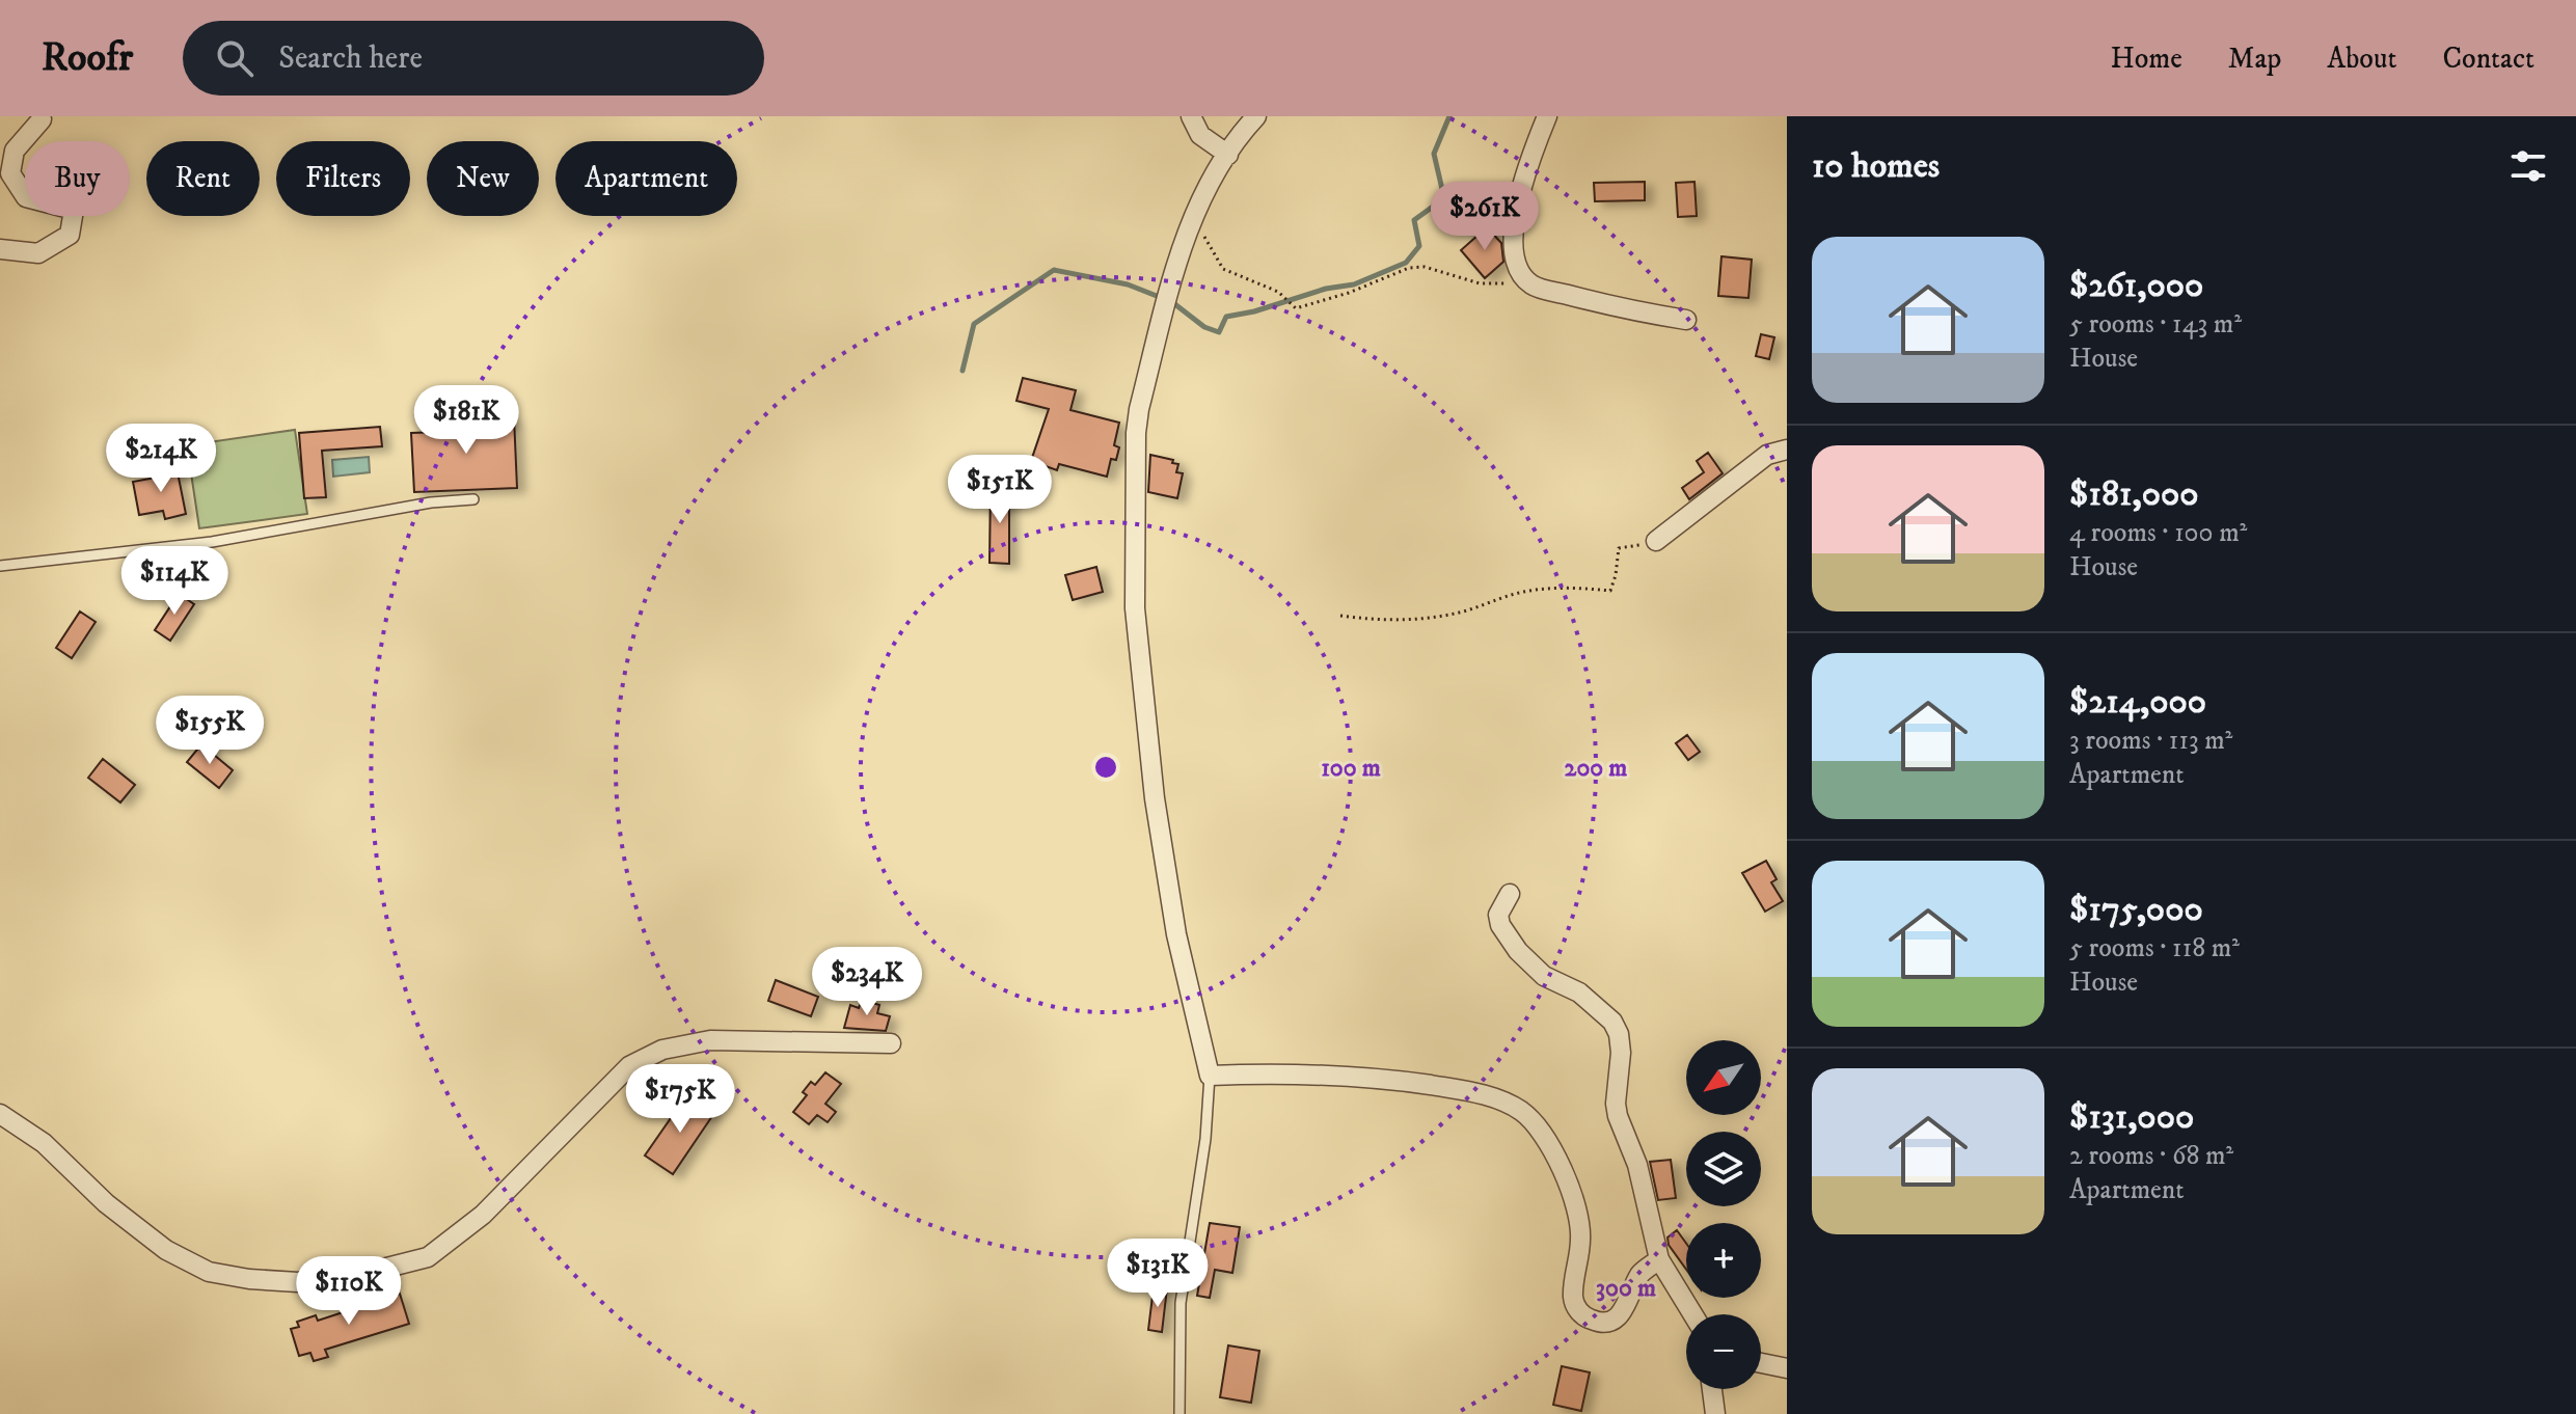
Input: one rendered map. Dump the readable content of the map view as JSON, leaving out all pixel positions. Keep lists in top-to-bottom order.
{
  "north": "bottom left",
  "page": {
    "header": "Roofr",
    "search": "Search here",
    "nav": [
      "Home",
      "Map",
      "About",
      "Contact"
    ],
    "heading": "10 homes",
    "chip": [
      "Buy",
      "Rent",
      "Filters",
      "New",
      "Apartment"
    ],
    "price": [
      "$261K",
      "$181K",
      "$214K",
      "$151K",
      "$114K",
      "$155K",
      "$234K",
      "$175K",
      "$131K",
      "$110K"
    ],
    "list": [
      {
        "name": "$261,000",
        "note": "5 rooms · 143 m² · House"
      },
      {
        "name": "$181,000",
        "note": "4 rooms · 100 m² · House"
      },
      {
        "name": "$214,000",
        "note": "3 rooms · 113 m² · Apartment"
      },
      {
        "name": "$175,000",
        "note": "5 rooms · 118 m² · House"
      },
      {
        "name": "$131,000",
        "note": "2 rooms · 68 m² · Apartment"
      }
    ],
    "map_buttons": ["+", "−"]
  },
  "rings": ["100 m", "200 m", "300 m"]
}
